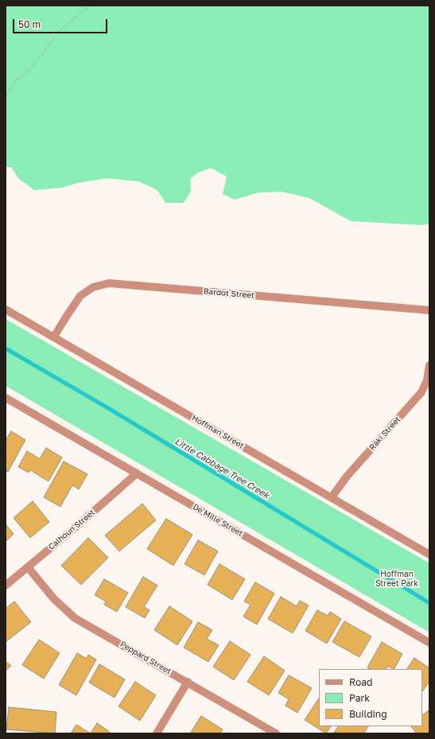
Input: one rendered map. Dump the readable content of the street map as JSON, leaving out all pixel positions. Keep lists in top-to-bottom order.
{
  "streets": {
    "street": [
      "Bardot Street",
      "Hoffman Street",
      "Raki Street",
      "De Mille Street",
      "Calhoun Street",
      "Peppard Street"
    ]
  },
  "crossings": [
    ["Bardot Street", "Hoffman Street"],
    ["Hoffman Street", "Raki Street"],
    ["De Mille Street", "Calhoun Street"],
    ["Calhoun Street", "Peppard Street"]
  ],
  "water": ["Little Cabbage Tree Creek"],
  "parks": ["Hoffman Street Park"],
  "legend": ["Road", "Park", "Building"],
  "scale_bar": "50 m"
}
